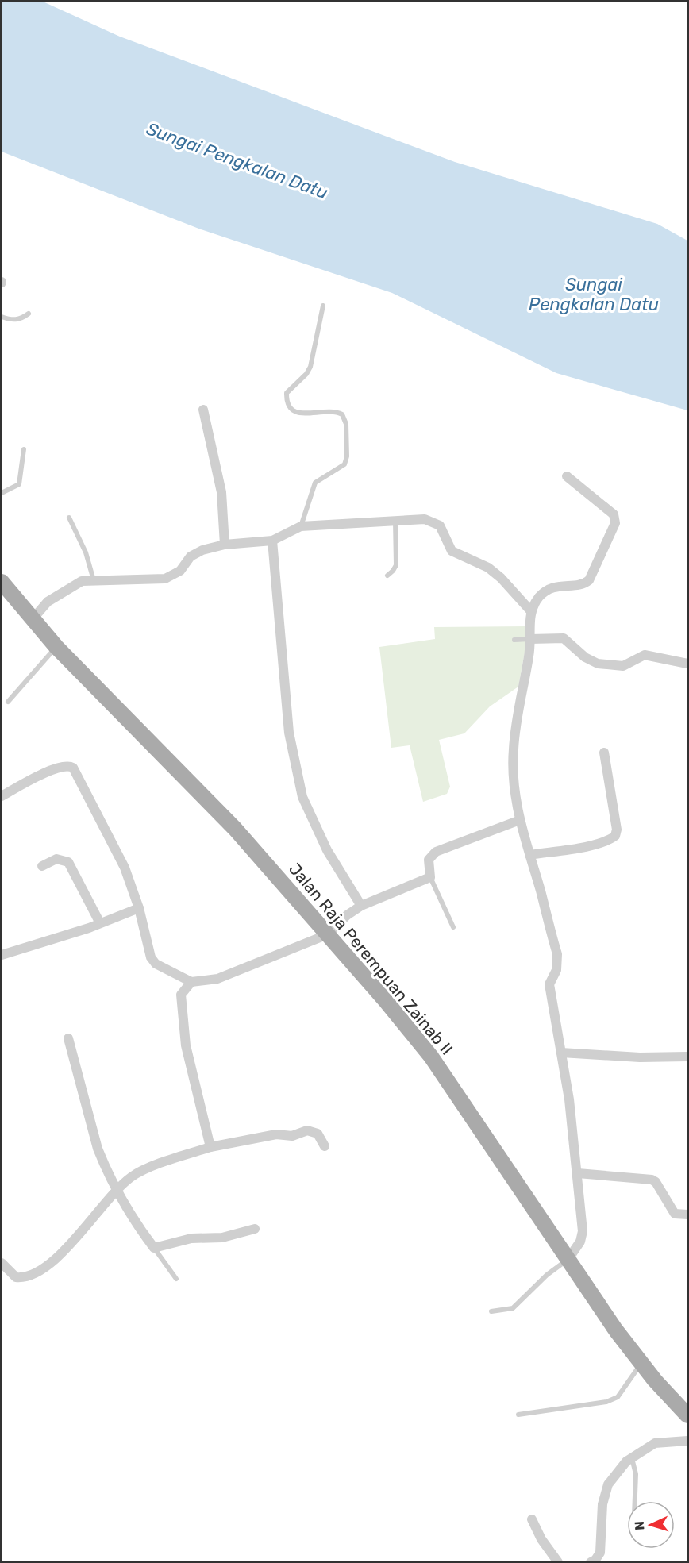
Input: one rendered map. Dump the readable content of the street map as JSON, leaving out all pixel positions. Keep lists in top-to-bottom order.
{
  "streets": {
    "main road": ["Jalan Raja Perempuan Zainab II"]
  },
  "water": ["Sungai Pengkalan Datu"],
  "north": "left"
}
